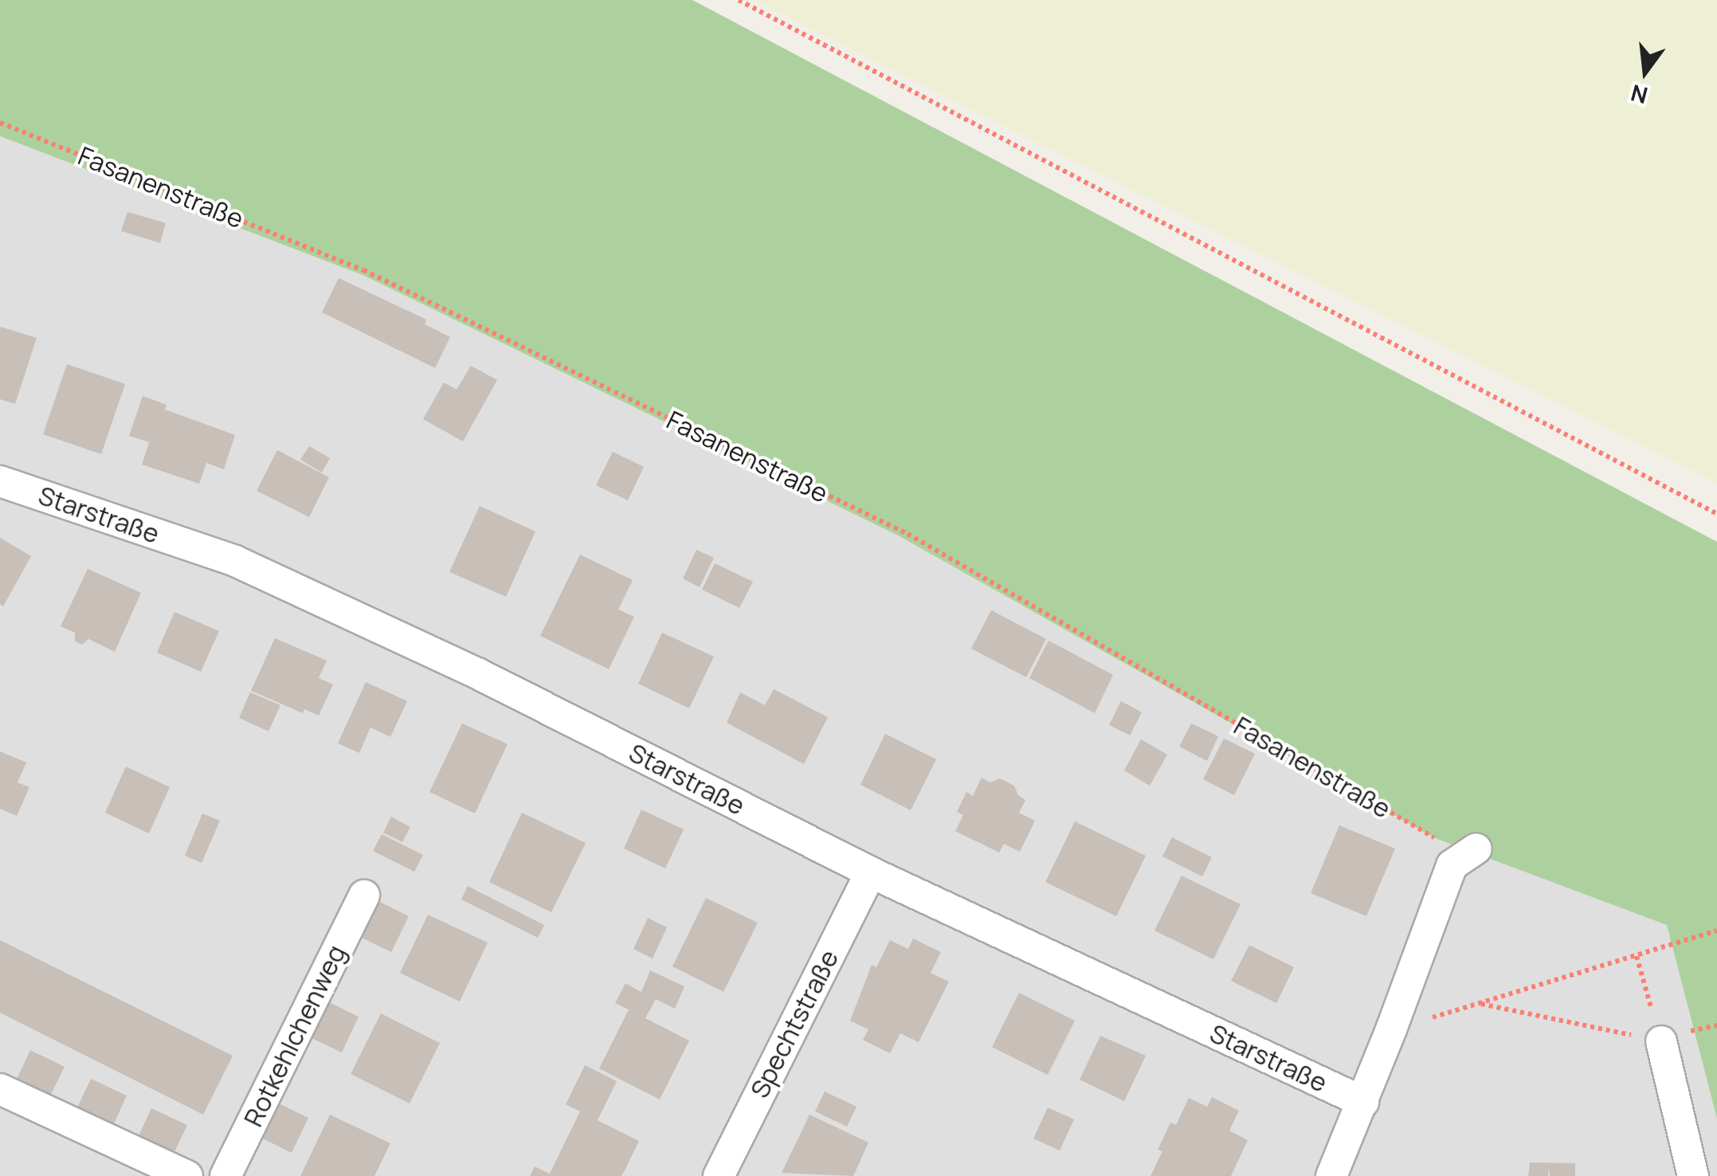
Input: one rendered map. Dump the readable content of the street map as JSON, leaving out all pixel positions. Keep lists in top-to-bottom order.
{
  "streets": {
    "street": ["Starstraße", "Spechtstraße", "Rotkehlchenweg"],
    "path": ["Fasanenstraße"]
  },
  "crossings": [
    ["Starstraße", "Spechtstraße"]
  ],
  "north": "bottom"
}
